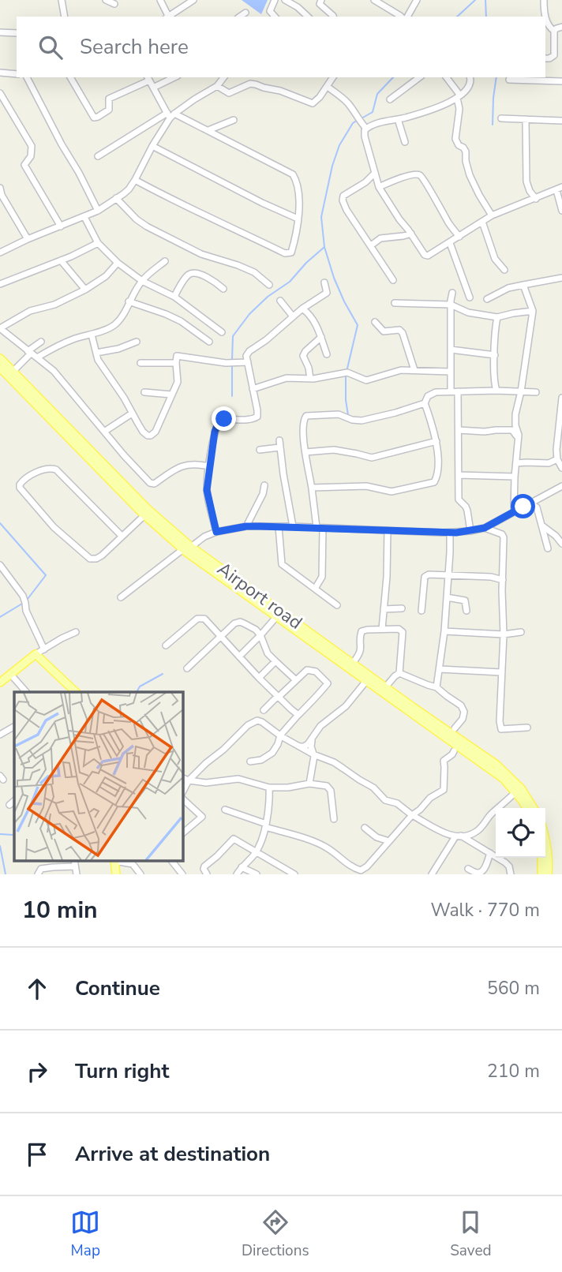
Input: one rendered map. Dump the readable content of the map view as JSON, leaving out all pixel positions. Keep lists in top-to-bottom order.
{
  "streets": {
    "main road": ["Airport road"]
  },
  "page": {
    "search": "Search here",
    "heading": ["10 min", "Walk · 770 m"],
    "list": [
      ["Continue", "560 m"],
      ["Turn right", "210 m"],
      "Arrive at destination"
    ],
    "nav": ["Map", "Directions", "Saved"]
  }
}
